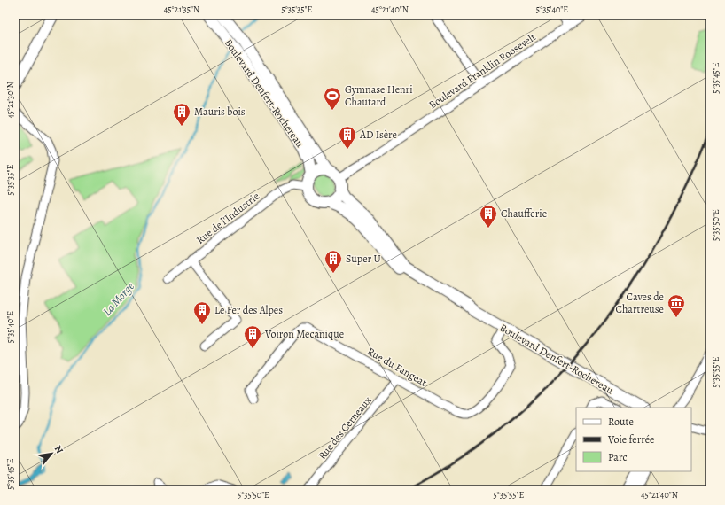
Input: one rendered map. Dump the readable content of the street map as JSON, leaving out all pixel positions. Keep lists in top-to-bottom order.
{
  "streets": {
    "main road": ["Boulevard Denfert-Rochereau"],
    "street": [
      "Boulevard Franklin Roosevelt",
      "Rue de l'Industrie",
      "Rue du Fangeat",
      "Rue des Cerneaux"
    ]
  },
  "crossings": [
    ["Boulevard Franklin Roosevelt", "Boulevard Denfert-Rochereau"],
    ["Boulevard Franklin Roosevelt", "Rue de l'Industrie"],
    ["Boulevard Denfert-Rochereau", "Rue de l'Industrie"],
    ["Boulevard Denfert-Rochereau", "Rue du Fangeat"],
    ["Rue du Fangeat", "Rue des Cerneaux"]
  ],
  "water": ["La Morge"],
  "places": {
    "sports": ["Gymnase Henri Chautard"],
    "building": [
      "Mauris bois",
      "AD Isère",
      "Chaufferie",
      "Super U",
      "Le Fer des Alpes",
      "Voiron Mecanique"
    ],
    "museum": ["Caves de Chartreuse"]
  },
  "legend": ["Route", "Voie ferrée", "Parc"],
  "north": "top right",
  "coordinates": [
    "45°21'35\"N",
    "5°35'35\"E",
    "45°21'40\"N",
    "5°35'40\"E",
    "5°35'45\"E",
    "45°21'30\"N",
    "5°35'50\"E",
    "5°35'55\"E"
  ]
}
